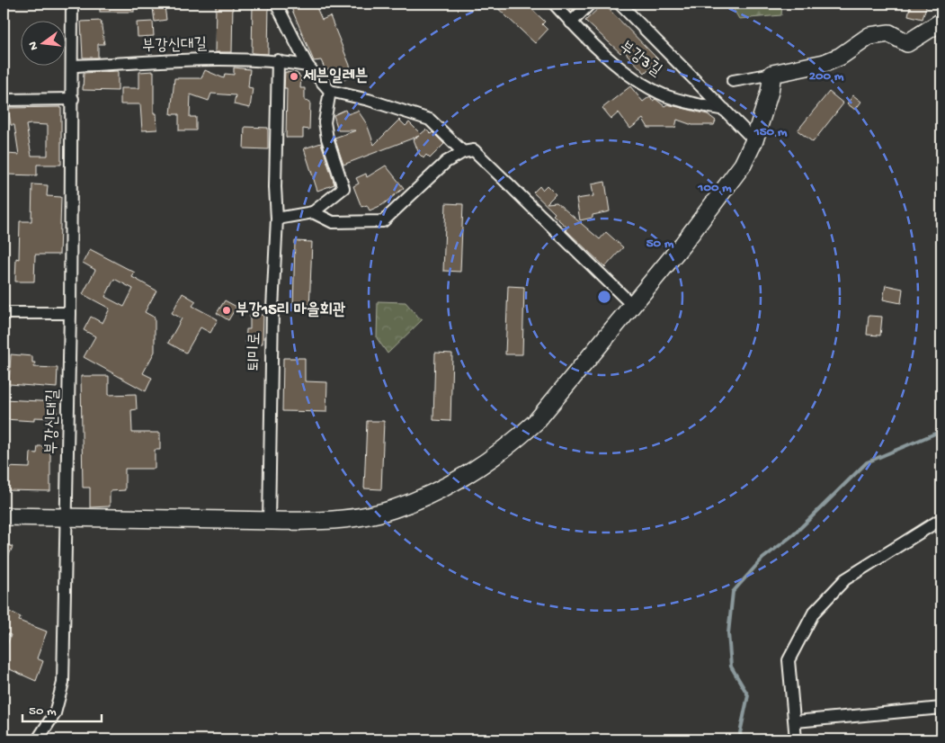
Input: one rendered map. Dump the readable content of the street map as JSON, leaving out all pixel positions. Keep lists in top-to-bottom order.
{
  "streets": {
    "street": ["부강신대길", "부강3길", "퇴미로"]
  },
  "places": ["세븐일레븐", "부강15리 마을회관"],
  "scale_bar": "50 m",
  "north": "left",
  "rings": [
    "200 m",
    "150 m",
    "100 m",
    "50 m"
  ]
}
